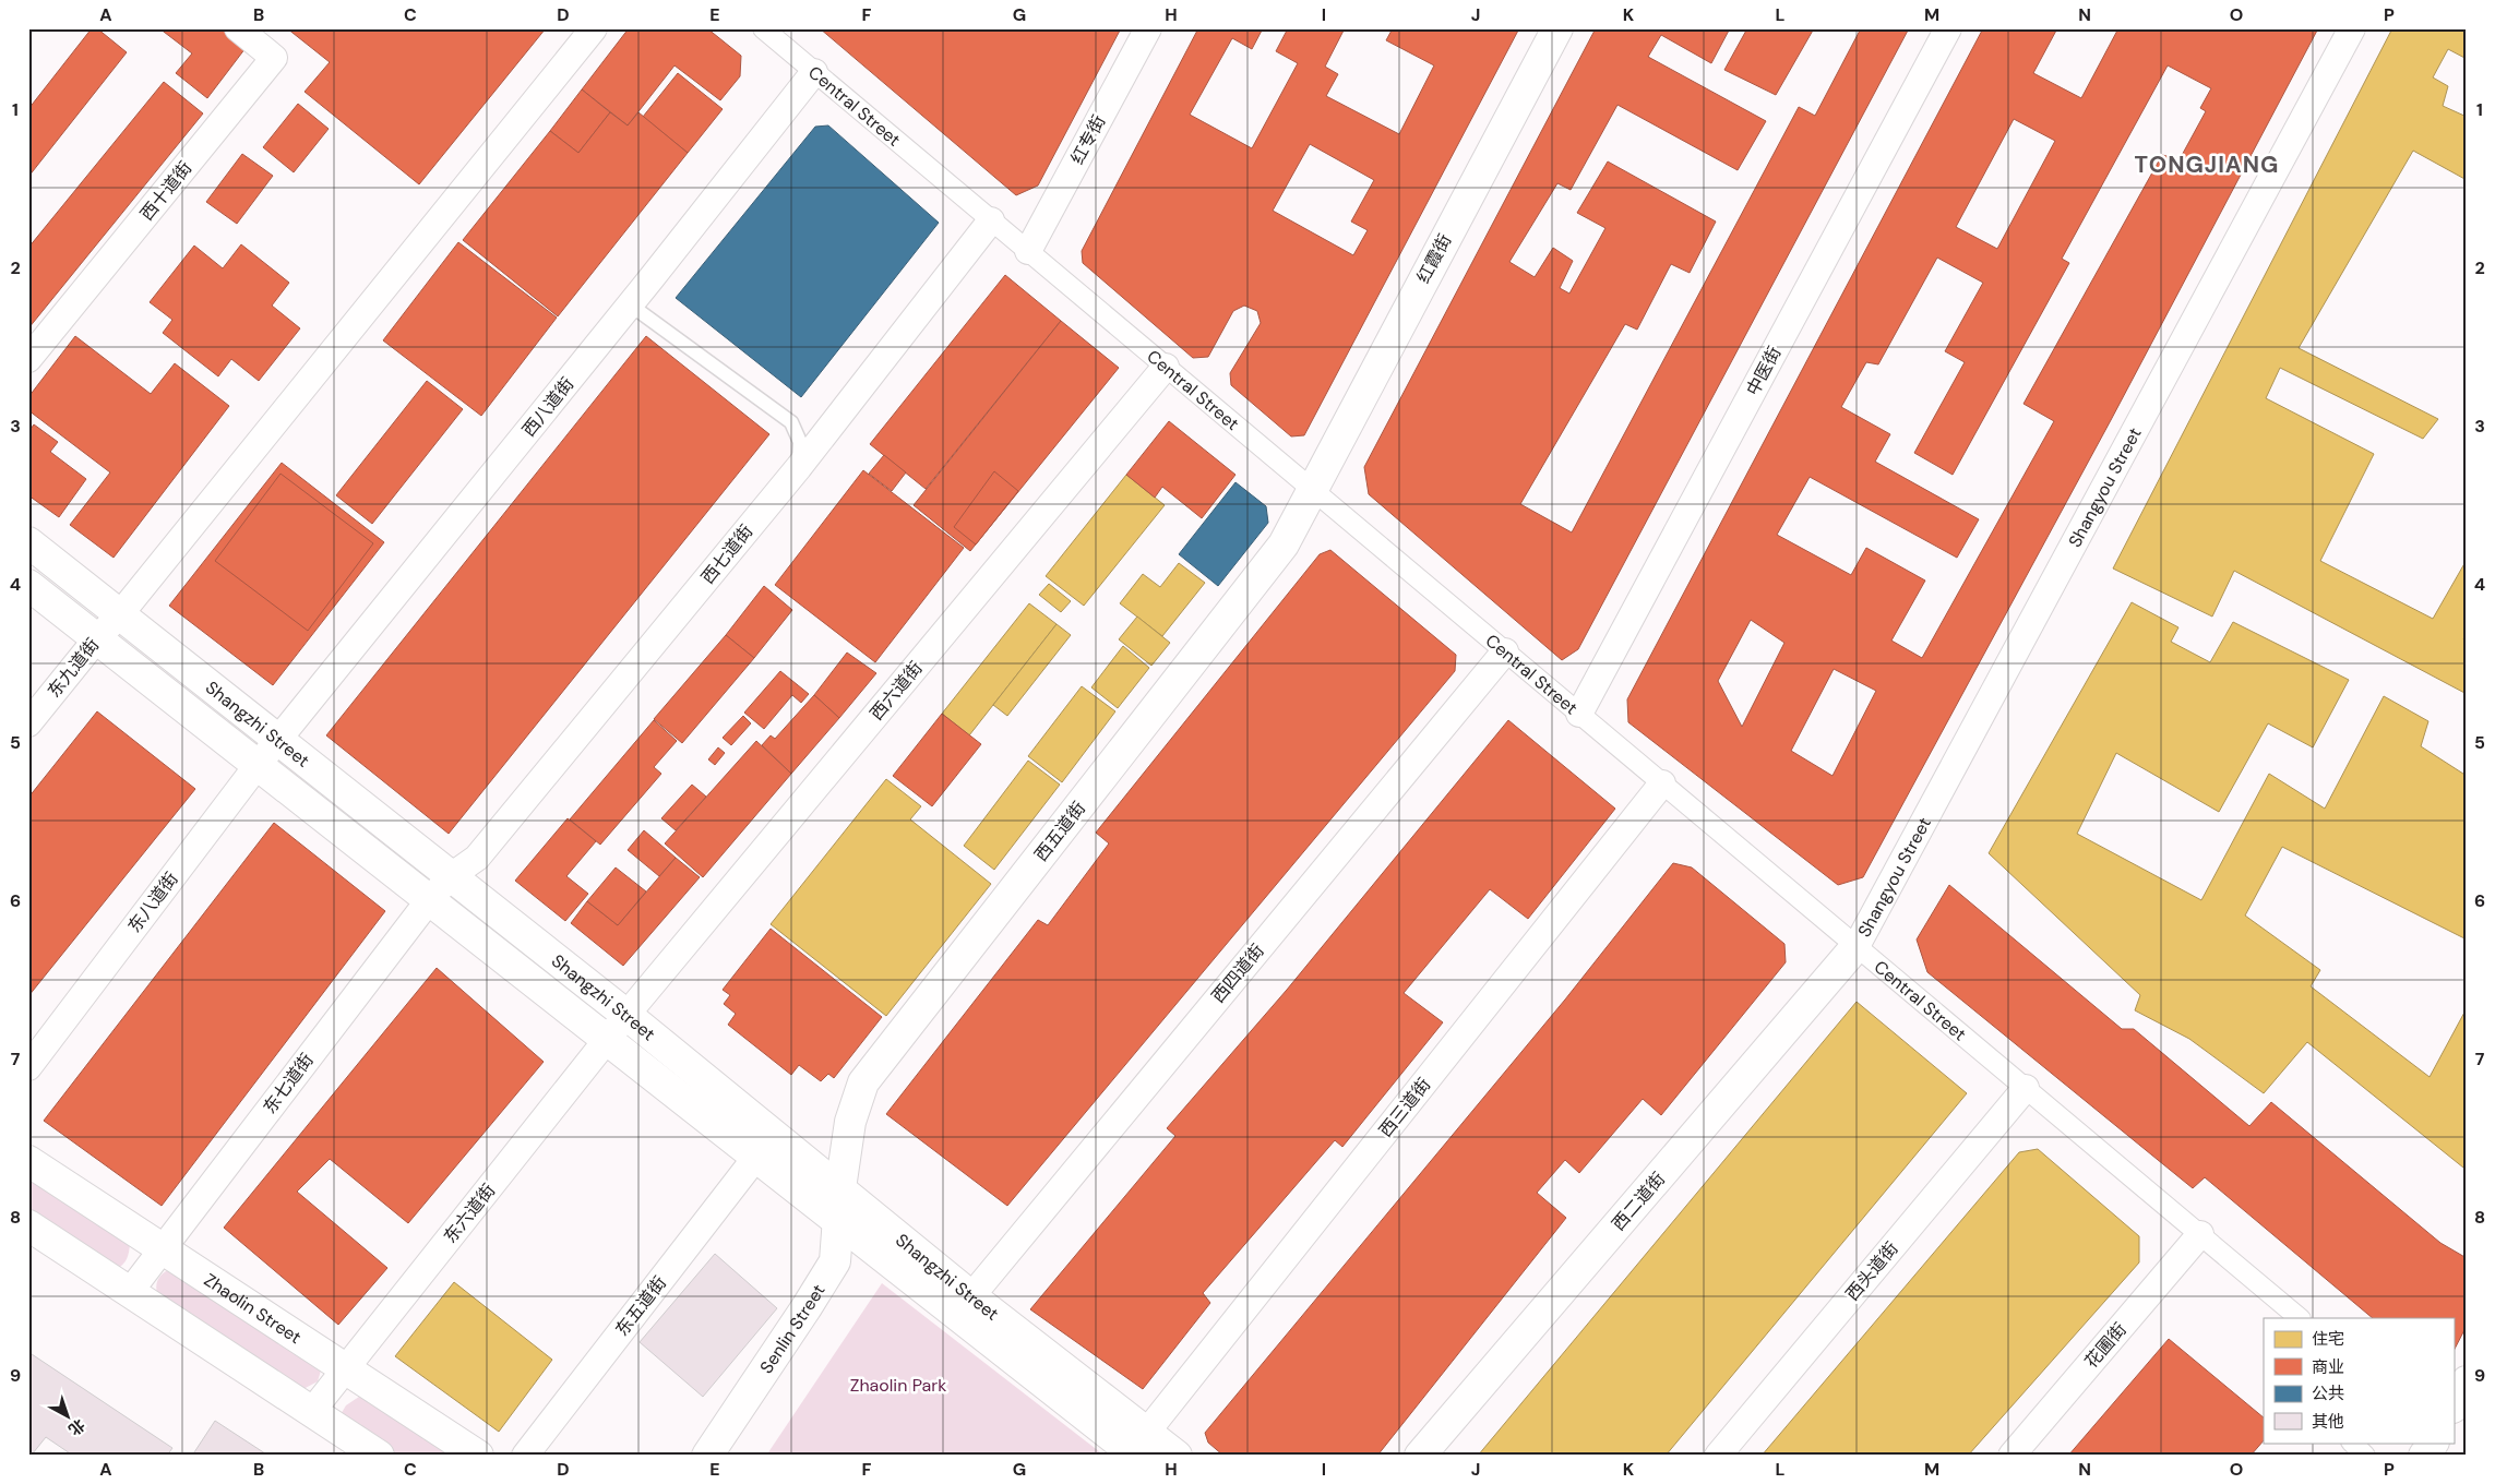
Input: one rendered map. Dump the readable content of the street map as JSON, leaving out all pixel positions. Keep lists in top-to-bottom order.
{
  "streets": {
    "main road": [
      "红霞街",
      "Shangzhi Street",
      "西五道街",
      "西二道街",
      "Zhaolin Street",
      "Senlin Street"
    ],
    "street": [
      "Central Street",
      "红专街",
      "西十道街",
      "中医街",
      "西八道街",
      "Shangyou Street",
      "西七道街",
      "东九道街",
      "西六道街",
      "东八道街",
      "西四道街",
      "东七道街",
      "西三道街",
      "东六道街",
      "西头道街",
      "东五道街",
      "花圃街"
    ]
  },
  "crossings": [
    ["Central Street", "红专街"],
    ["Central Street", "红霞街"],
    ["Central Street", "中医街"],
    ["Central Street", "西八道街"],
    ["Central Street", "Shangyou Street"],
    ["Central Street", "西七道街"],
    ["Central Street", "西六道街"],
    ["Central Street", "西五道街"],
    ["Central Street", "西四道街"],
    ["Central Street", "西三道街"],
    ["Central Street", "西二道街"],
    ["Central Street", "西头道街"],
    ["Central Street", "花圃街"],
    ["红霞街", "西五道街"],
    ["西八道街", "Shangzhi Street"],
    ["西八道街", "东八道街"],
    ["Shangyou Street", "西二道街"],
    ["西七道街", "Shangzhi Street"],
    ["西七道街", "东七道街"],
    ["东九道街", "Shangzhi Street"],
    ["西六道街", "Shangzhi Street"],
    ["西六道街", "东六道街"],
    ["Shangzhi Street", "西五道街"],
    ["Shangzhi Street", "东八道街"],
    ["Shangzhi Street", "西四道街"],
    ["Shangzhi Street", "东七道街"],
    ["Shangzhi Street", "西三道街"],
    ["Shangzhi Street", "东六道街"],
    ["Shangzhi Street", "东五道街"],
    ["Shangzhi Street", "Senlin Street"],
    ["西五道街", "Senlin Street"],
    ["东七道街", "Zhaolin Street"],
    ["东六道街", "Zhaolin Street"]
  ],
  "districts": ["TONGJIANG"],
  "parks": ["Zhaolin Park"],
  "legend": [
    "住宅",
    "商业",
    "公共",
    "其他"
  ],
  "north": "bottom right",
  "grid": {
    "columns": [
      "A",
      "B",
      "C",
      "D",
      "E",
      "F",
      "G",
      "H",
      "I",
      "J",
      "K",
      "L",
      "M",
      "N",
      "O",
      "P"
    ],
    "rows": [
      "1",
      "2",
      "3",
      "4",
      "5",
      "6",
      "7",
      "8",
      "9"
    ]
  }
}
